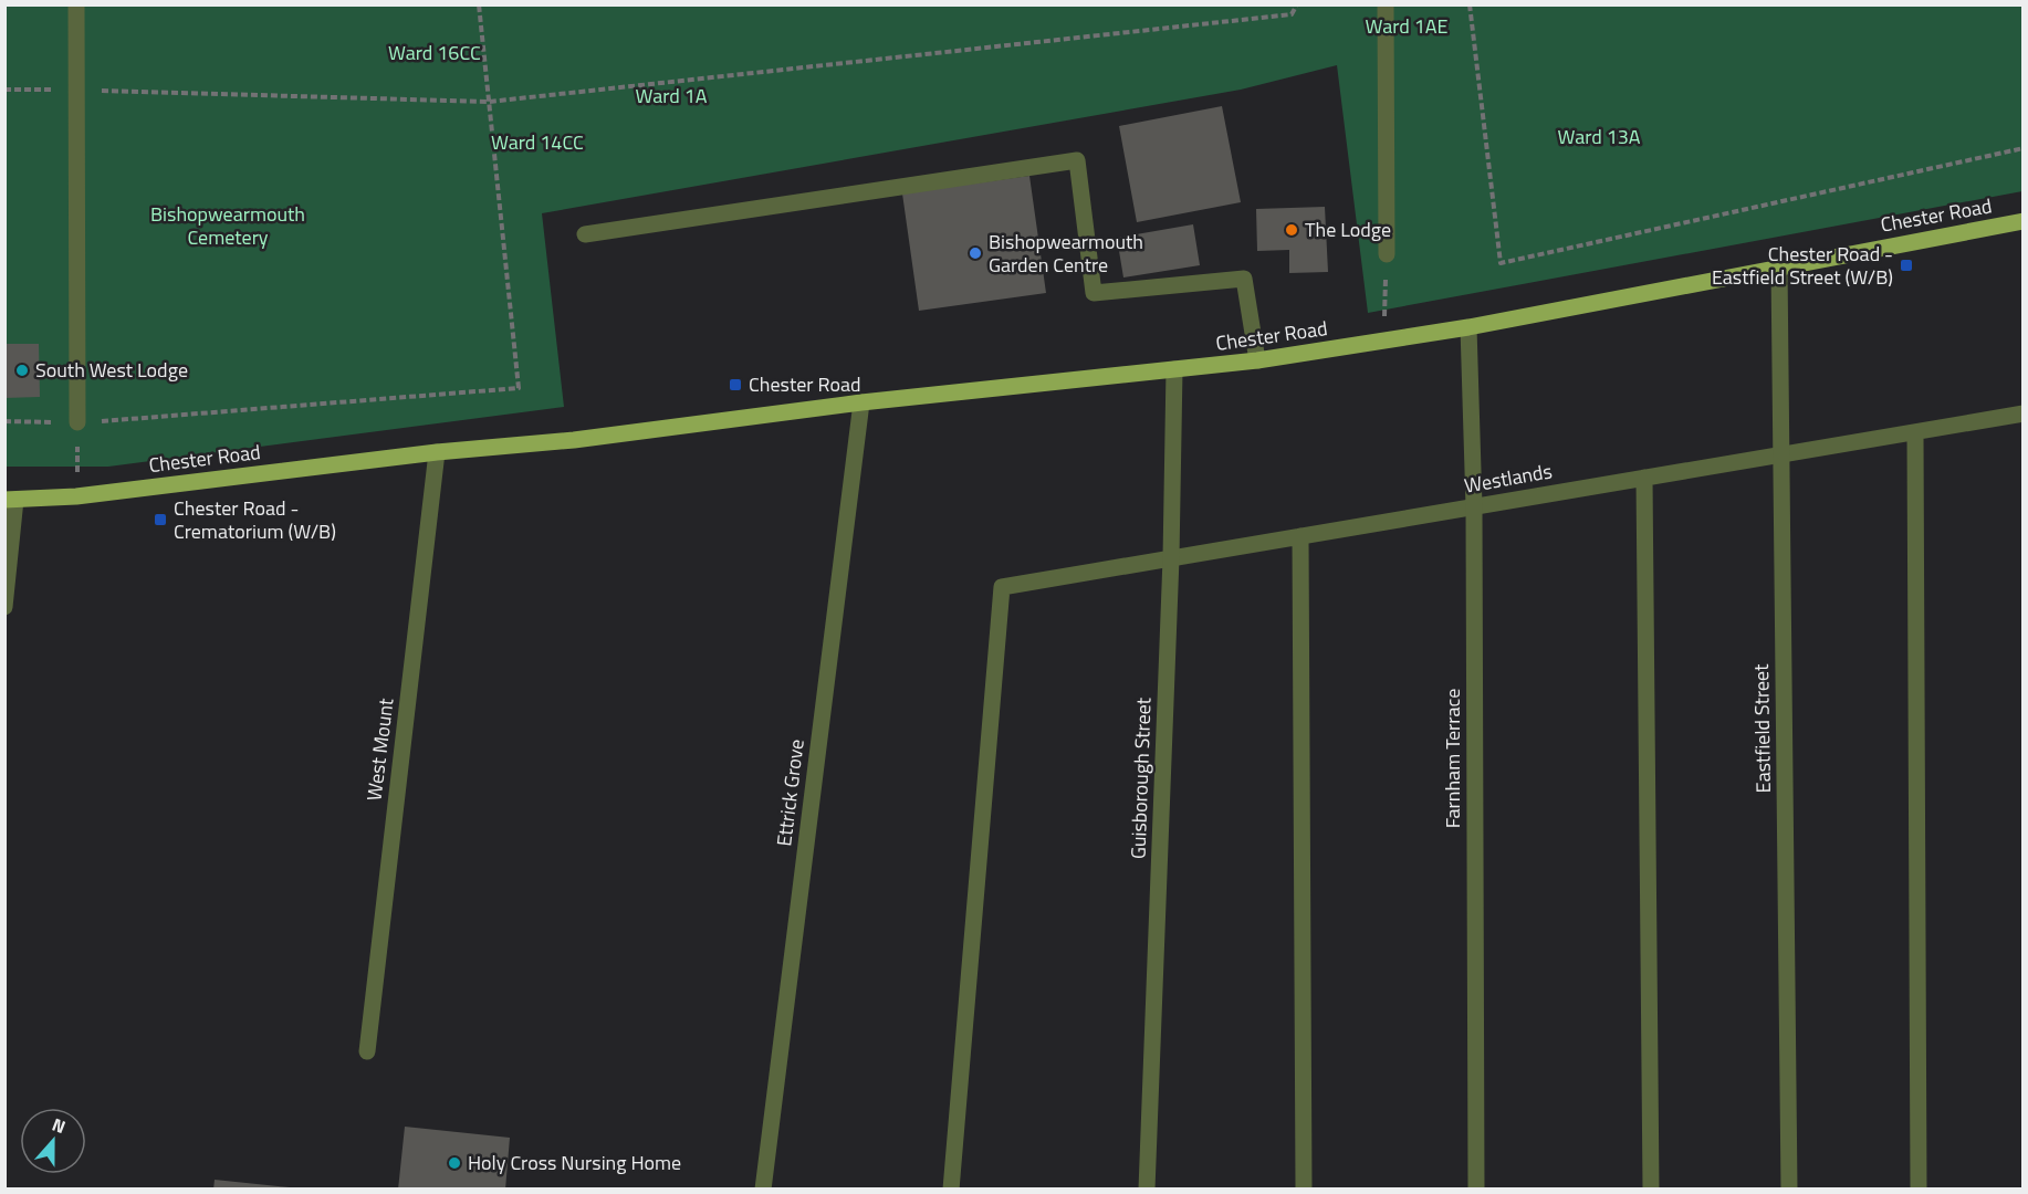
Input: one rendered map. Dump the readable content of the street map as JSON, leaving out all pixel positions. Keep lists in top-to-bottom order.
{
  "streets": {
    "main road": ["Chester Road"],
    "street": [
      "Westlands",
      "Eastfield Street",
      "West Mount",
      "Farnham Terrace",
      "Guisborough Street",
      "Ettrick Grove"
    ]
  },
  "crossings": [
    ["Chester Road", "Eastfield Street"],
    ["Chester Road", "West Mount"],
    ["Chester Road", "Farnham Terrace"],
    ["Chester Road", "Guisborough Street"],
    ["Chester Road", "Ettrick Grove"],
    ["Westlands", "Eastfield Street"],
    ["Westlands", "Farnham Terrace"],
    ["Westlands", "Guisborough Street"]
  ],
  "parks": [
    "Ward 1AE",
    "Ward 16CC",
    "Ward 1A",
    "Ward 13A",
    "Ward 14CC",
    "Bishopwearmouth Cemetery"
  ],
  "places": {
    "other": [
      "The Lodge",
      "Bishopwearmouth Garden Centre",
      "South West Lodge",
      "Holy Cross Nursing Home"
    ],
    "transit": ["Chester Road - Eastfield Street (W/B)", "Chester Road", "Chester Road - Crematorium (W/B)"]
  },
  "north": "top"
}
